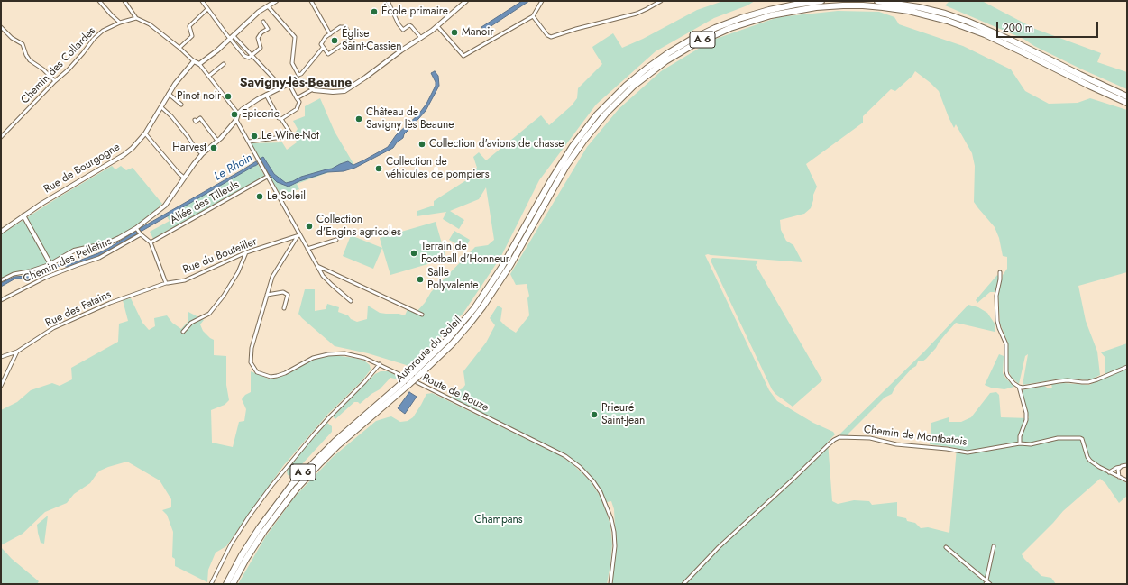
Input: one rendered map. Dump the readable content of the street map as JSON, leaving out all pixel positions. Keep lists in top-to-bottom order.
{
  "streets": {
    "highway": ["A 6", "Autoroute du Soleil"],
    "street": [
      "Chemin des Collardes",
      "Rue de Bourgogne",
      "Allée des Tilleuls",
      "Rue du Bouteiller",
      "Chemin des Pelletins",
      "Rue des Fatains",
      "Route de Bouze",
      "Chemin de Montbatois"
    ]
  },
  "crossings": [
    ["Rue du Bouteiller", "Rue des Fatains"],
    ["Rue du Bouteiller", "Route de Bouze"]
  ],
  "districts": ["Savigny-lès-Beaune"],
  "water": ["Le Rhoin"],
  "parks": ["Champans"],
  "places": [
    "École primaire",
    "Manoir",
    "Église Saint-Cassien",
    "Pinot noir",
    "Epicerie",
    "Château de Savigny lès Beaune",
    "Le Wine-Not",
    "Collection d'avions de chasse",
    "Harvest",
    "Collection de véhicules de pompiers",
    "Le Soleil",
    "Collection d'Engins agricoles",
    "Terrain de Football d'Honneur",
    "Salle Polyvalente",
    "Prieuré Saint-Jean"
  ],
  "scale_bar": "200 m"
}
